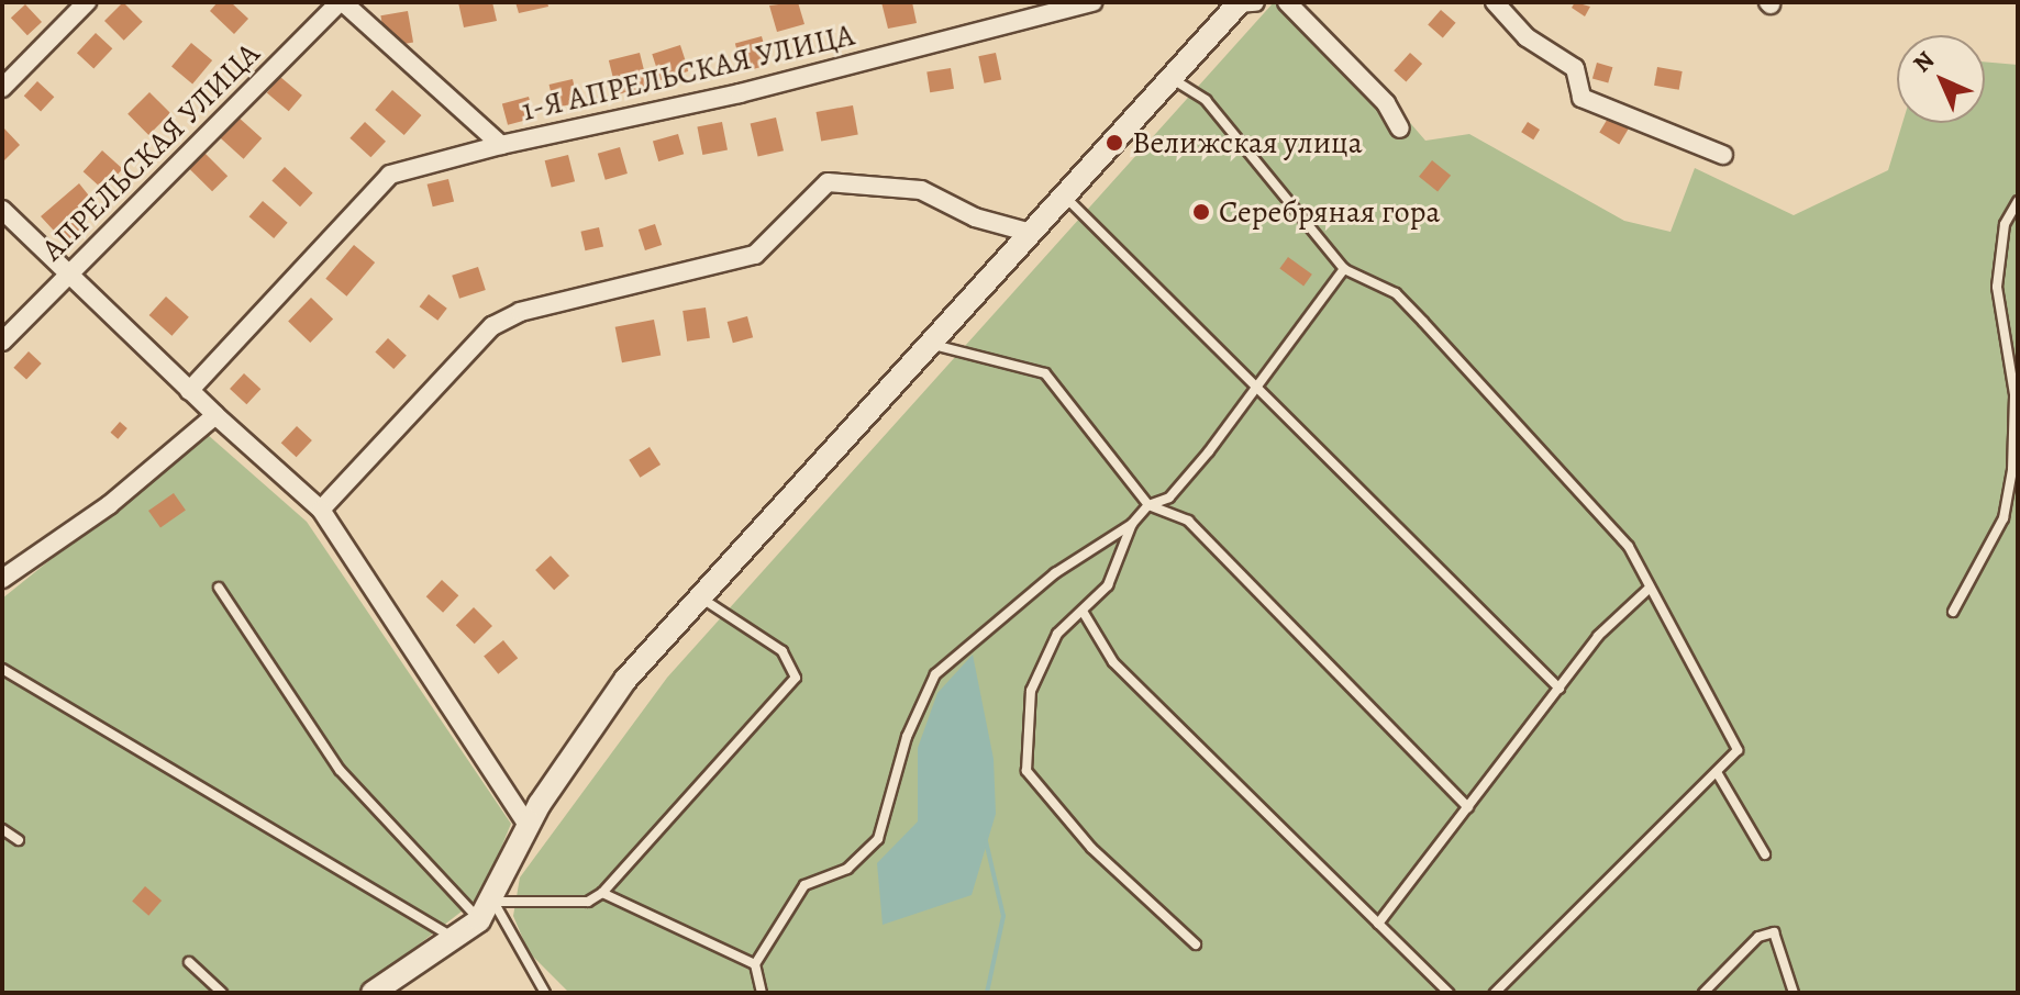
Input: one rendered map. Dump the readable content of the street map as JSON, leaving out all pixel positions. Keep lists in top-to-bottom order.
{
  "streets": {
    "street": ["1-Я АПРЕЛЬСКАЯ УЛИЦА", "АПРЕЛЬСКАЯ УЛИЦА"]
  },
  "crossings": [
    ["1-Я АПРЕЛЬСКАЯ УЛИЦА", "АПРЕЛЬСКАЯ УЛИЦА"]
  ],
  "places": ["Велижская улица", "Серебряная гора"],
  "north": "top left"
}
